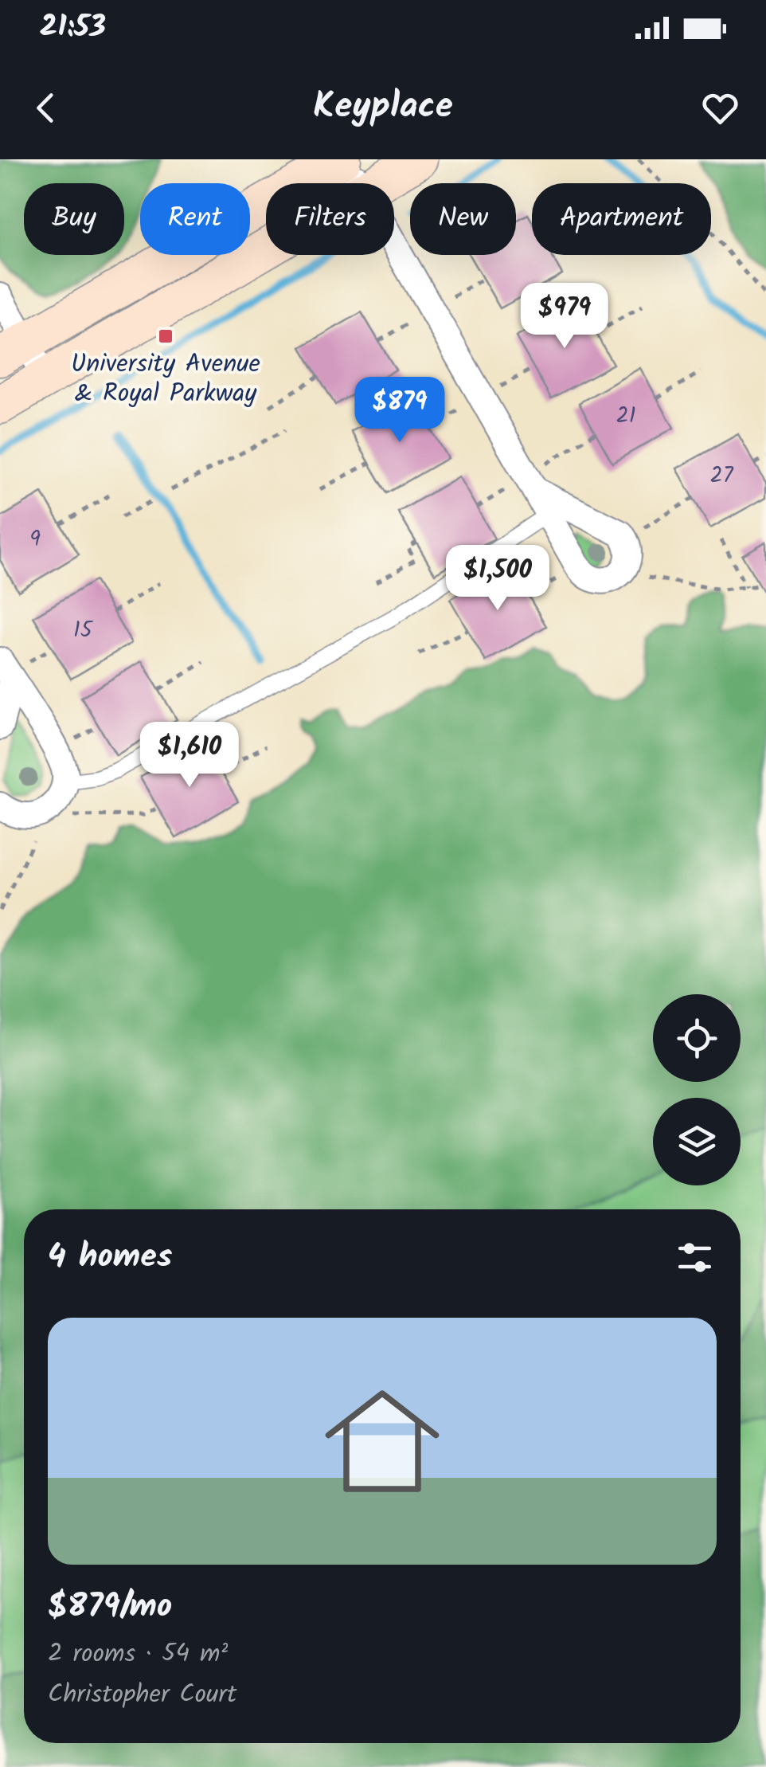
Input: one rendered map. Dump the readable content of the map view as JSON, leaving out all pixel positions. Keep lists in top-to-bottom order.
{
  "places": {
    "transit": ["University Avenue & Royal Parkway"]
  },
  "house_numbers": [
    "21",
    "27",
    "9",
    "15"
  ],
  "page": {
    "status": "21:53",
    "header": "Keyplace",
    "chip": [
      "Buy",
      "Rent",
      "Filters",
      "New",
      "Apartment"
    ],
    "price": [
      "$979",
      "$879",
      "$1,500",
      "$1,610"
    ],
    "heading": "4 homes",
    "list": [
      {
        "name": "$879/mo",
        "note": "2 rooms · 54 m² · Christopher Court"
      }
    ]
  }
}
